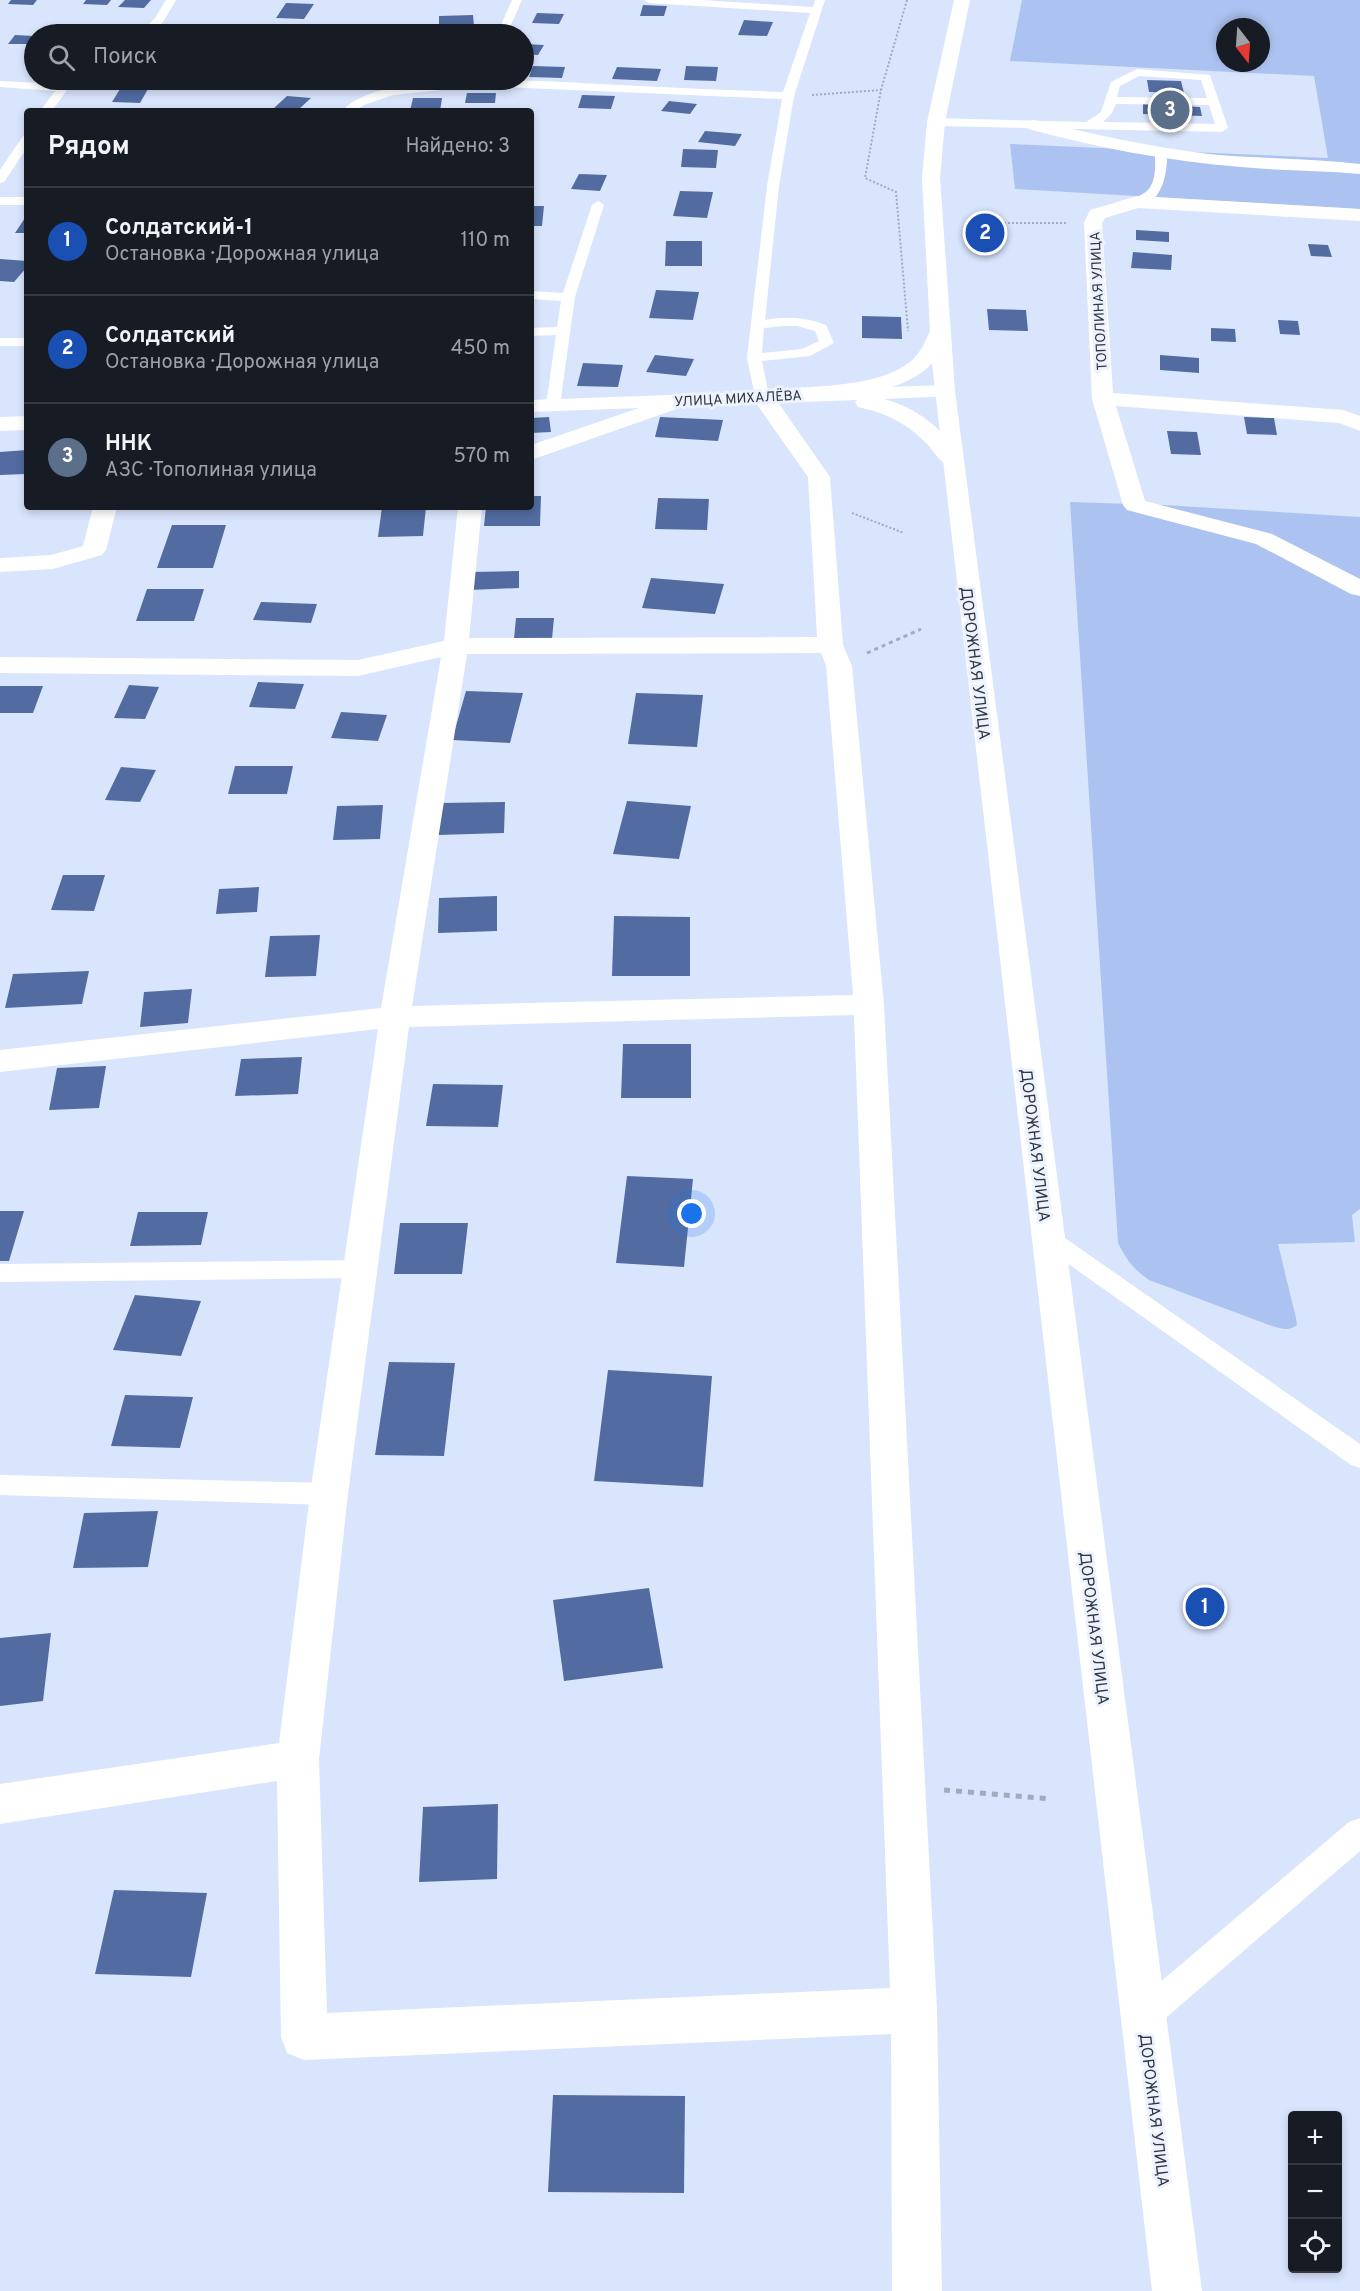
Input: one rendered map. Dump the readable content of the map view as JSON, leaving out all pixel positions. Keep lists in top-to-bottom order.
{
  "streets": {
    "main road": ["ТОПОЛИНАЯ УЛИЦА", "УЛИЦА МИХАЛЁВА", "ДОРОЖНАЯ УЛИЦА"]
  },
  "crossings": [
    ["УЛИЦА МИХАЛЁВА", "ДОРОЖНАЯ УЛИЦА"]
  ],
  "north": "bottom",
  "page": {
    "search": "Поиск",
    "pins": ["3", "2", "1"],
    "heading": ["Рядом", "Найдено: 3"],
    "list": [
      {
        "mark": "1",
        "name": "Солдатский-1",
        "note": "Остановка · Дорожная улица",
        "value": "110 m"
      },
      {
        "mark": "2",
        "name": "Солдатский",
        "note": "Остановка · Дорожная улица",
        "value": "450 m"
      },
      {
        "mark": "3",
        "name": "ННК",
        "note": "АЗС · Тополиная улица",
        "value": "570 m"
      }
    ],
    "map_buttons": ["+", "−"]
  }
}
